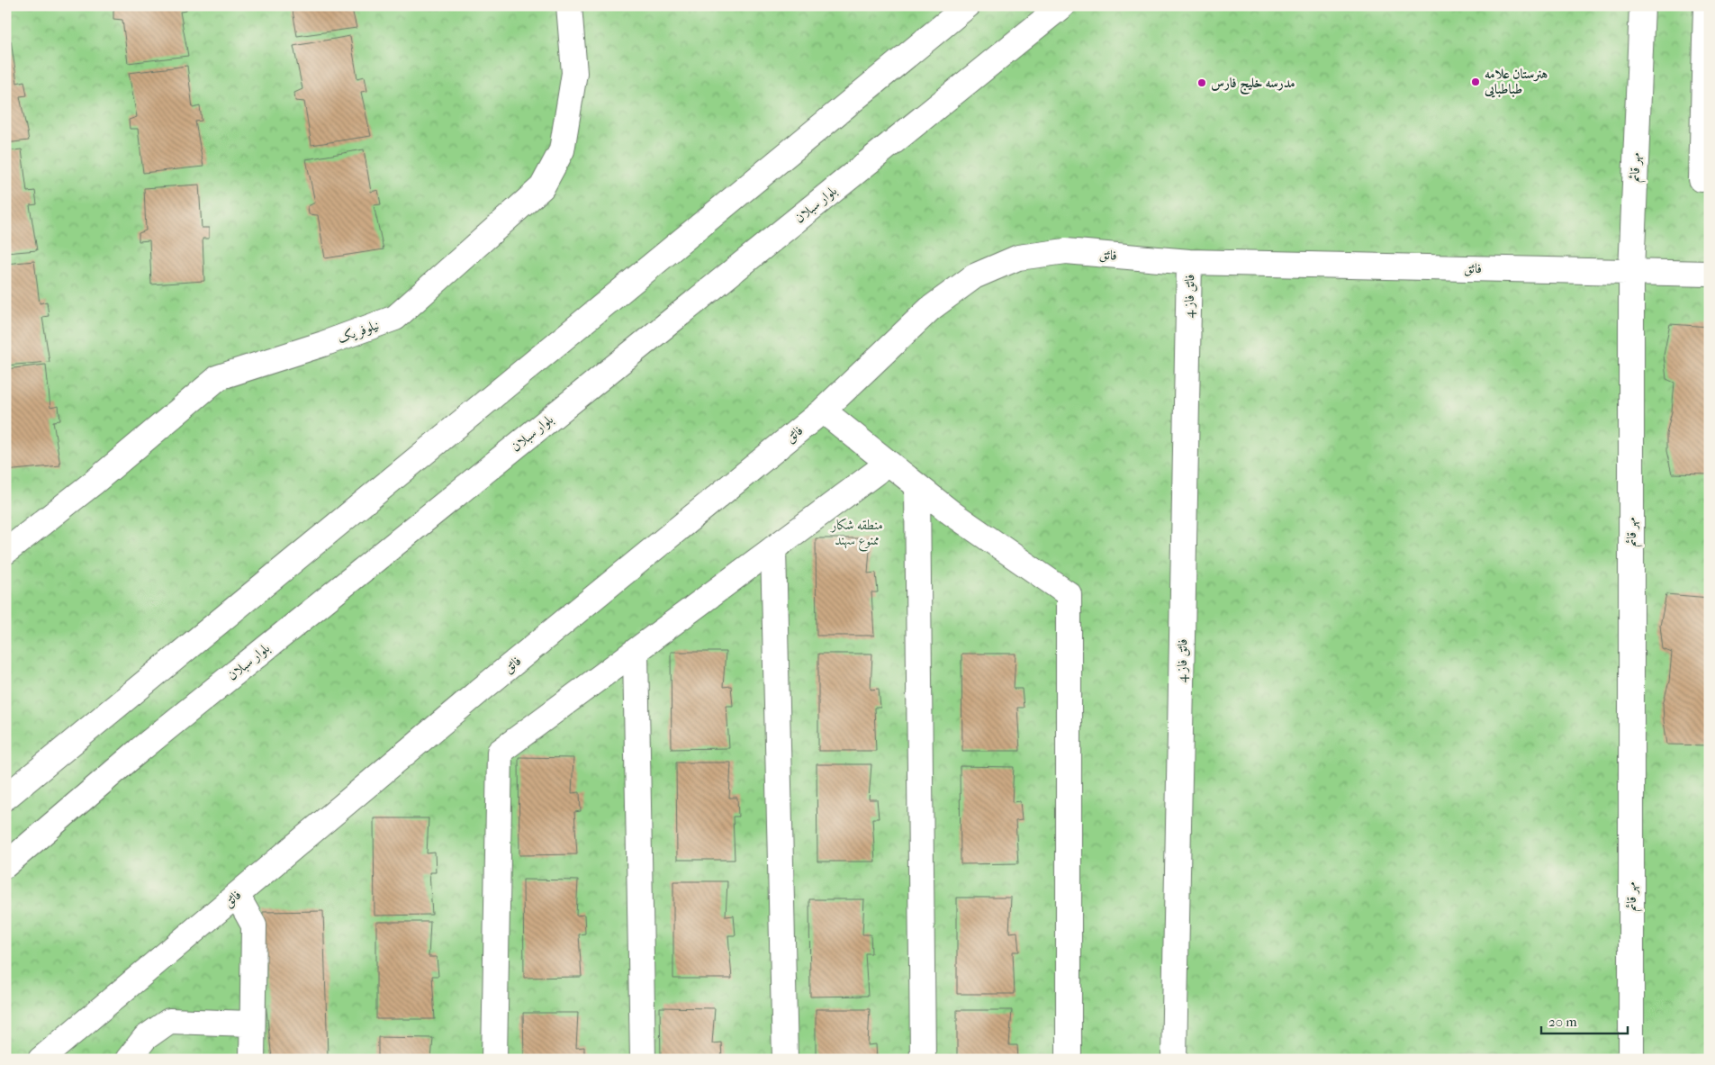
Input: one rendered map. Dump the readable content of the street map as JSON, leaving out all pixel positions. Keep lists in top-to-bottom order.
{
  "streets": {
    "street": [
      "مهر قائم",
      "بلوار سبلان",
      "فائق",
      "فائق فاز 4",
      "نیلوفر یک"
    ]
  },
  "crossings": [
    ["مهر قائم", "فائق"],
    ["فائق", "فائق فاز 4"]
  ],
  "parks": ["منطقه شکار ممنوع سهند"],
  "places": ["هنرستان علامه طباطبایی", "مدرسه خلیج فارس"],
  "scale_bar": "20 m"
}
